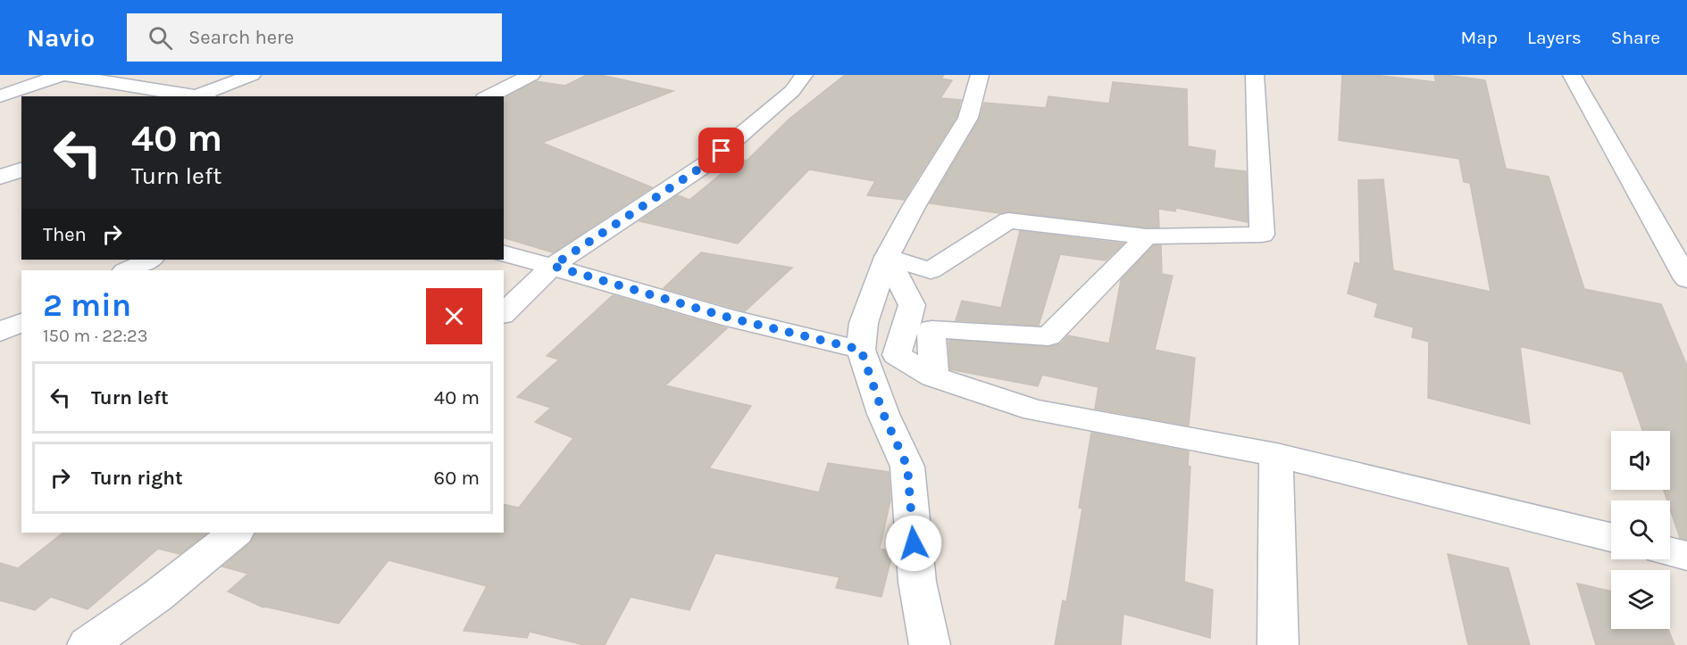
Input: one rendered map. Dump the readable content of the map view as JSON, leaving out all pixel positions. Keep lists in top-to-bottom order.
{
  "page": {
    "header": "Navio",
    "search": "Search here",
    "nav": ["Map", "Layers", "Share"],
    "turn": ["40 m", "Turn left"],
    "then": "Then",
    "heading": ["2 min", "150 m · 22:23"],
    "list": [
      {
        "name": "Turn left",
        "value": "40 m"
      },
      {
        "name": "Turn right",
        "value": "60 m"
      }
    ]
  }
}
